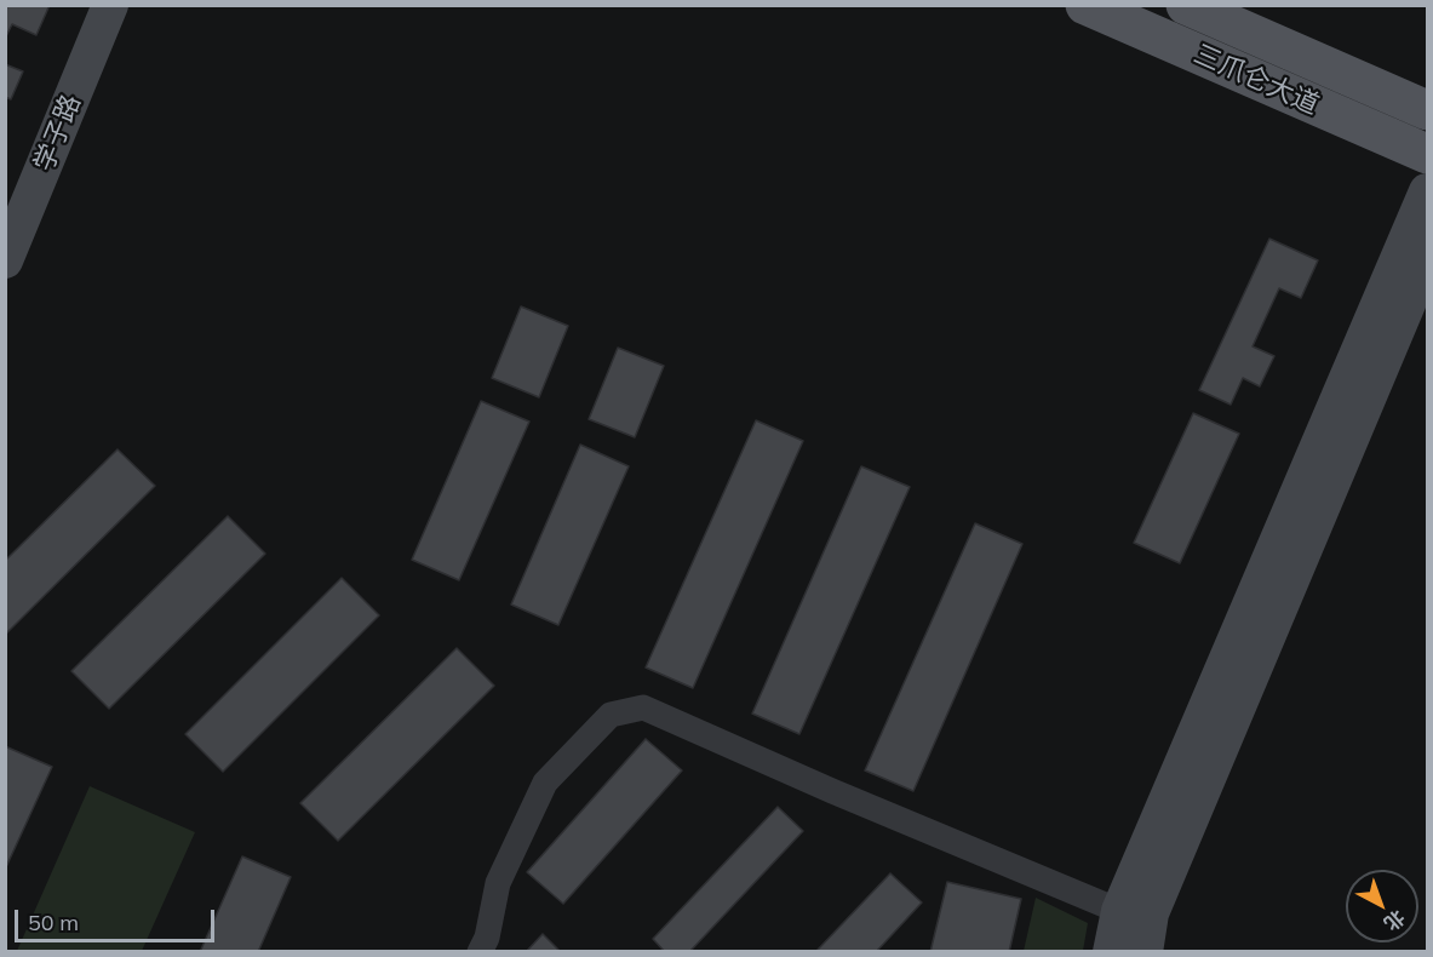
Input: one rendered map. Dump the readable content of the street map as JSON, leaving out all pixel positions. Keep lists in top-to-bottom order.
{
  "streets": {
    "main road": ["三爪仑大道", "学子路"]
  },
  "scale_bar": "50 m",
  "north": "bottom right"
}
